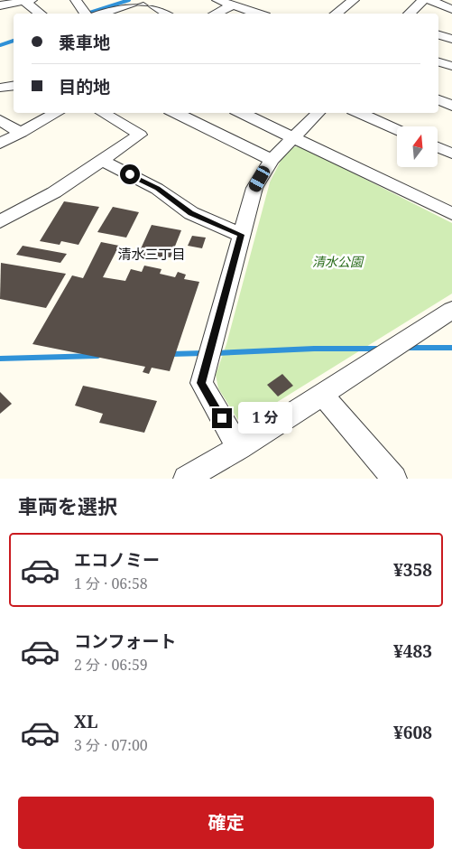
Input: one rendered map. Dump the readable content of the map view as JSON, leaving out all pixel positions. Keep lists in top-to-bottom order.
{
  "districts": ["清水三丁目"],
  "parks": ["清水公園"],
  "north": "top",
  "page": {
    "banner": ["乗車地", "目的地"],
    "bubble": "1 分",
    "heading": "車両を選択",
    "list": [
      {
        "name": "エコノミー",
        "note": "1 分 · 06:58",
        "value": "¥358"
      },
      {
        "name": "コンフォート",
        "note": "2 分 · 06:59",
        "value": "¥483"
      },
      {
        "name": "XL",
        "note": "3 分 · 07:00",
        "value": "¥608"
      }
    ],
    "buttons": "確定"
  }
}
